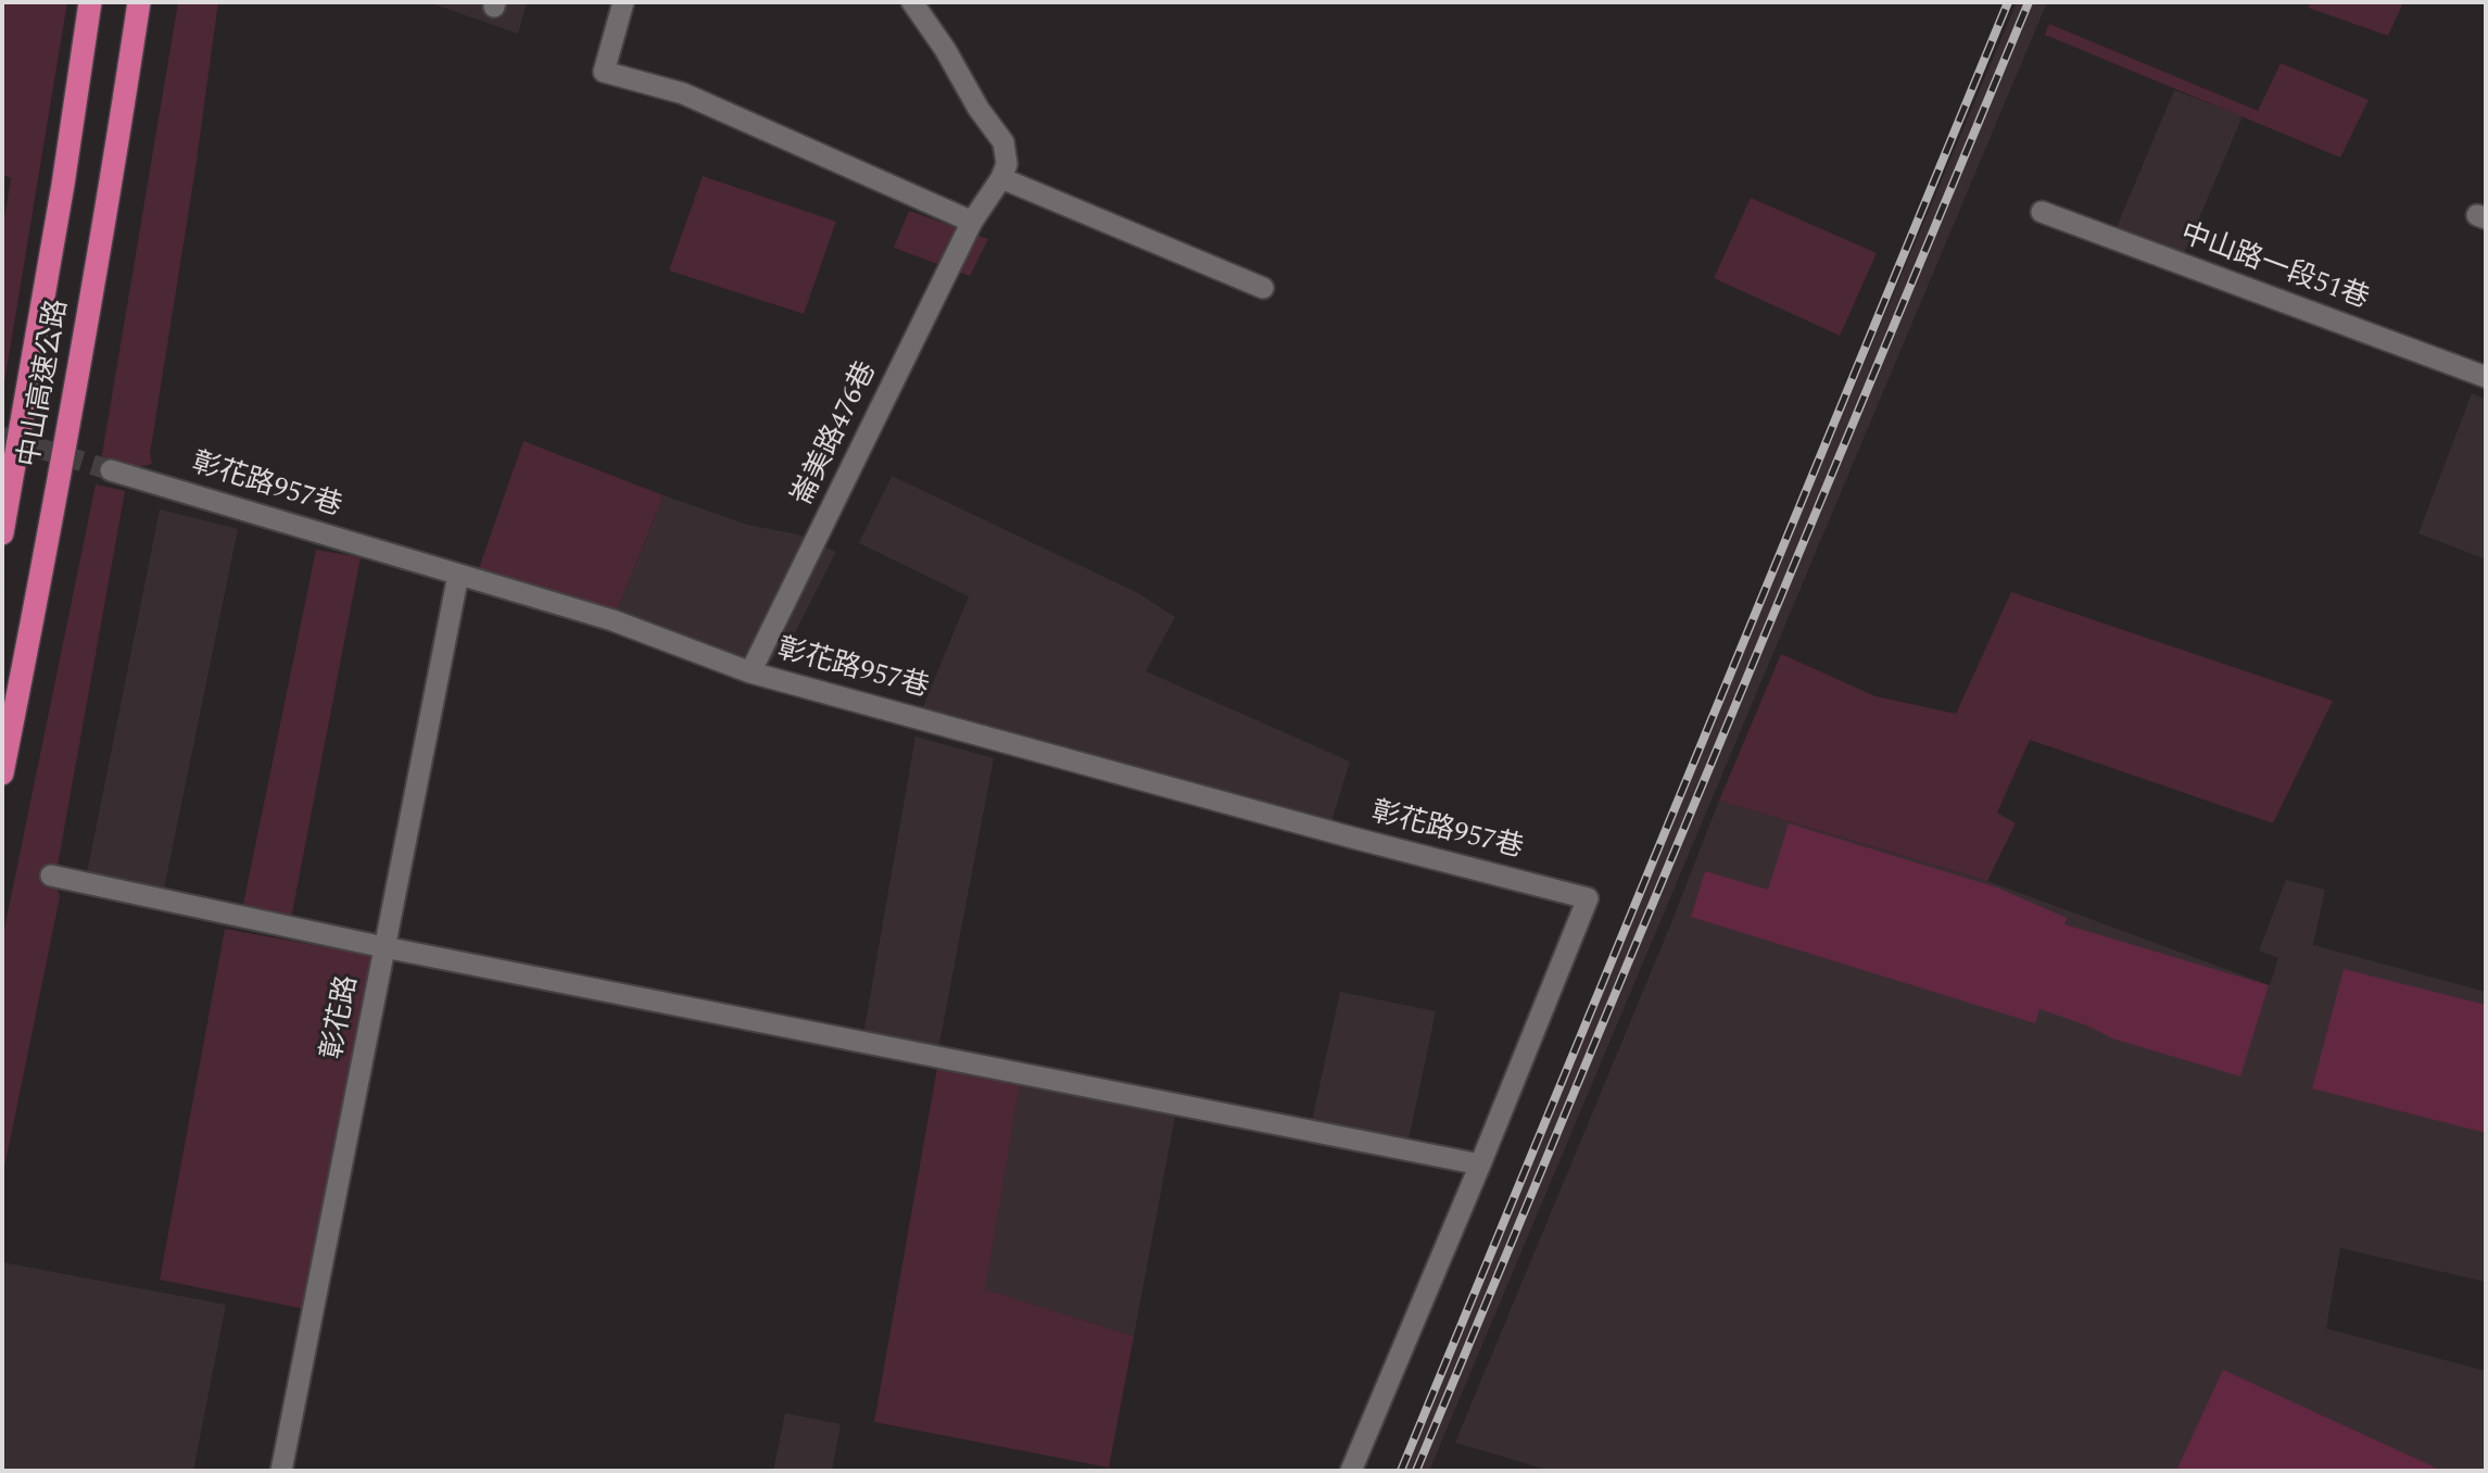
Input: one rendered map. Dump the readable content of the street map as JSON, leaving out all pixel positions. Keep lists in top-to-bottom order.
{
  "streets": {
    "highway": ["中山高速公路"],
    "street": [
      "中山路一段51巷",
      "崙美路476巷",
      "彰花路957巷",
      "彰花路"
    ]
  },
  "crossings": [
    ["崙美路476巷", "彰花路957巷"],
    ["彰花路957巷", "彰花路"]
  ]
}
